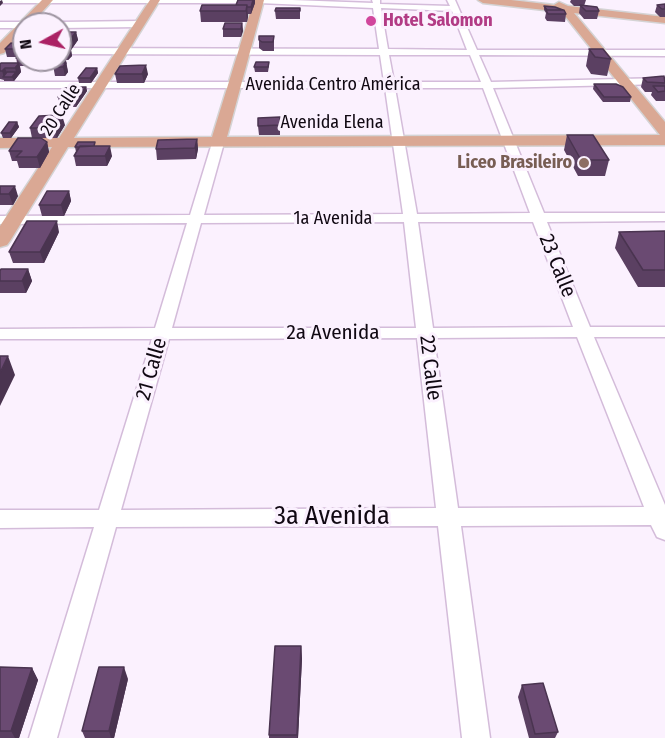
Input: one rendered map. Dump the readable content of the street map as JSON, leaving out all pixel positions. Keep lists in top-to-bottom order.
{
  "streets": {
    "main road": ["20 Calle", "Avenida Elena", "21 Calle"],
    "street": [
      "Avenida Centro América",
      "1a Avenida",
      "23 Calle",
      "2a Avenida",
      "22 Calle",
      "3a Avenida"
    ]
  },
  "crossings": [
    ["Avenida Centro América", "20 Calle"],
    ["Avenida Centro América", "23 Calle"],
    ["Avenida Centro América", "22 Calle"],
    ["Avenida Centro América", "21 Calle"],
    ["20 Calle", "Avenida Elena"],
    ["20 Calle", "1a Avenida"],
    ["Avenida Elena", "23 Calle"],
    ["Avenida Elena", "22 Calle"],
    ["Avenida Elena", "21 Calle"],
    ["1a Avenida", "23 Calle"],
    ["1a Avenida", "22 Calle"],
    ["1a Avenida", "21 Calle"],
    ["23 Calle", "2a Avenida"],
    ["23 Calle", "3a Avenida"],
    ["2a Avenida", "22 Calle"],
    ["2a Avenida", "21 Calle"],
    ["22 Calle", "3a Avenida"],
    ["21 Calle", "3a Avenida"]
  ],
  "places": ["Hotel Salomon", "Liceo Brasileiro"],
  "north": "left"
}
